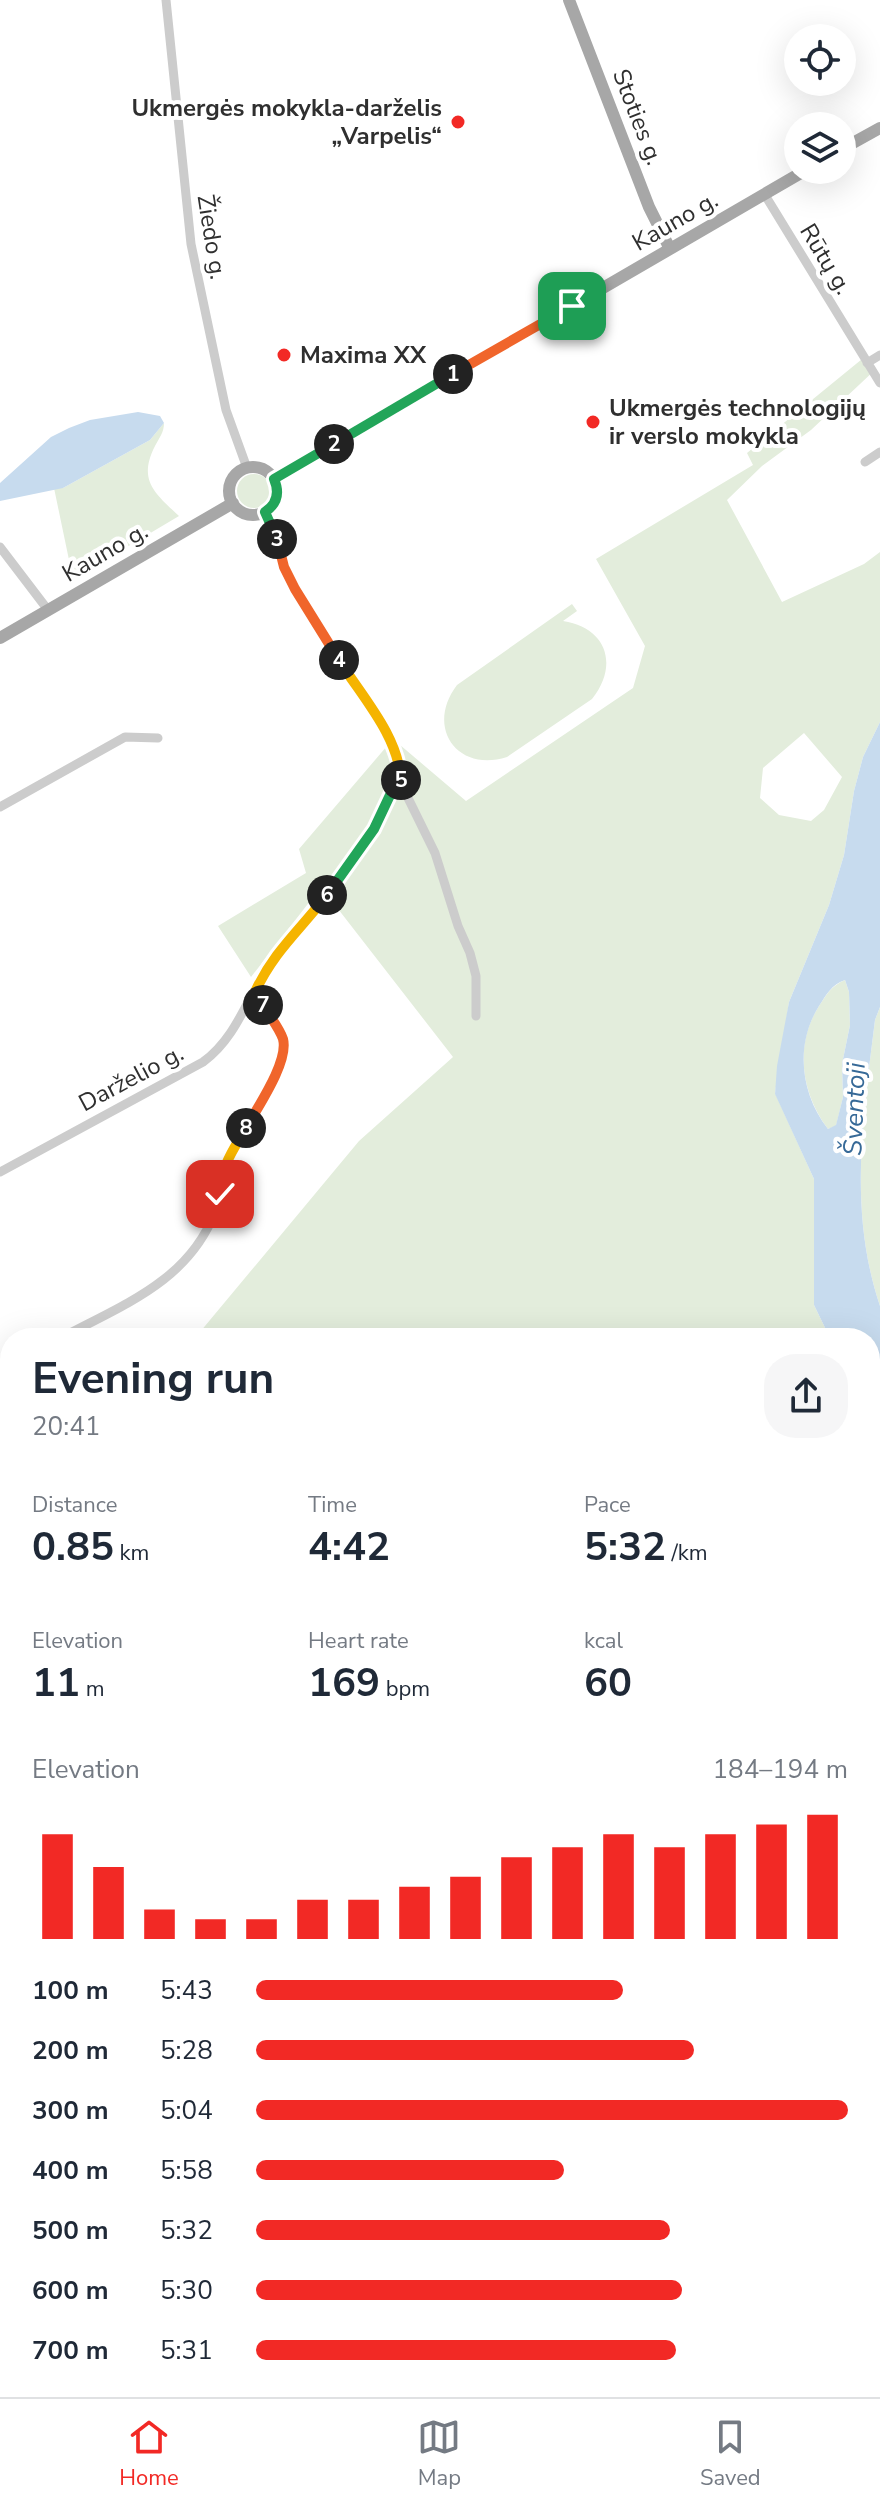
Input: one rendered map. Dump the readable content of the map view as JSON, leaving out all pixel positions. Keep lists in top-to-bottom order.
{
  "streets": {
    "main road": ["Stoties g.", "Kauno g."],
    "street": ["Žiedo g.", "Rūtų g.", "Darželio g."]
  },
  "crossings": [
    ["Stoties g.", "Kauno g."],
    ["Kauno g.", "Žiedo g."],
    ["Kauno g.", "Rūtų g."]
  ],
  "water": ["Šventoji"],
  "places": ["Ukmergės mokykla-darželis „Varpelis“", "Maxima XX", "Ukmergės technologijų ir verslo mokykla"],
  "page": {
    "pins": [
      "1",
      "2",
      "3",
      "4",
      "5",
      "6",
      "7",
      "8"
    ],
    "heading": ["Evening run", "20:41"],
    "stats": [
      ["Distance", "0.85 km"],
      ["Time", "4:42"],
      ["Pace", "5:32 /km"],
      ["Elevation", "11 m"],
      ["Heart rate", "169 bpm"],
      ["kcal", "60"]
    ],
    "chart": ["Elevation", "184–194 m"],
    "list": [
      {
        "name": "100 m",
        "note": "5:43"
      },
      {
        "name": "200 m",
        "note": "5:28"
      },
      {
        "name": "300 m",
        "note": "5:04"
      },
      {
        "name": "400 m",
        "note": "5:58"
      },
      {
        "name": "500 m",
        "note": "5:32"
      },
      {
        "name": "600 m",
        "note": "5:30"
      },
      {
        "name": "700 m",
        "note": "5:31"
      }
    ],
    "tabs": ["Home", "Map", "Saved"]
  }
}
